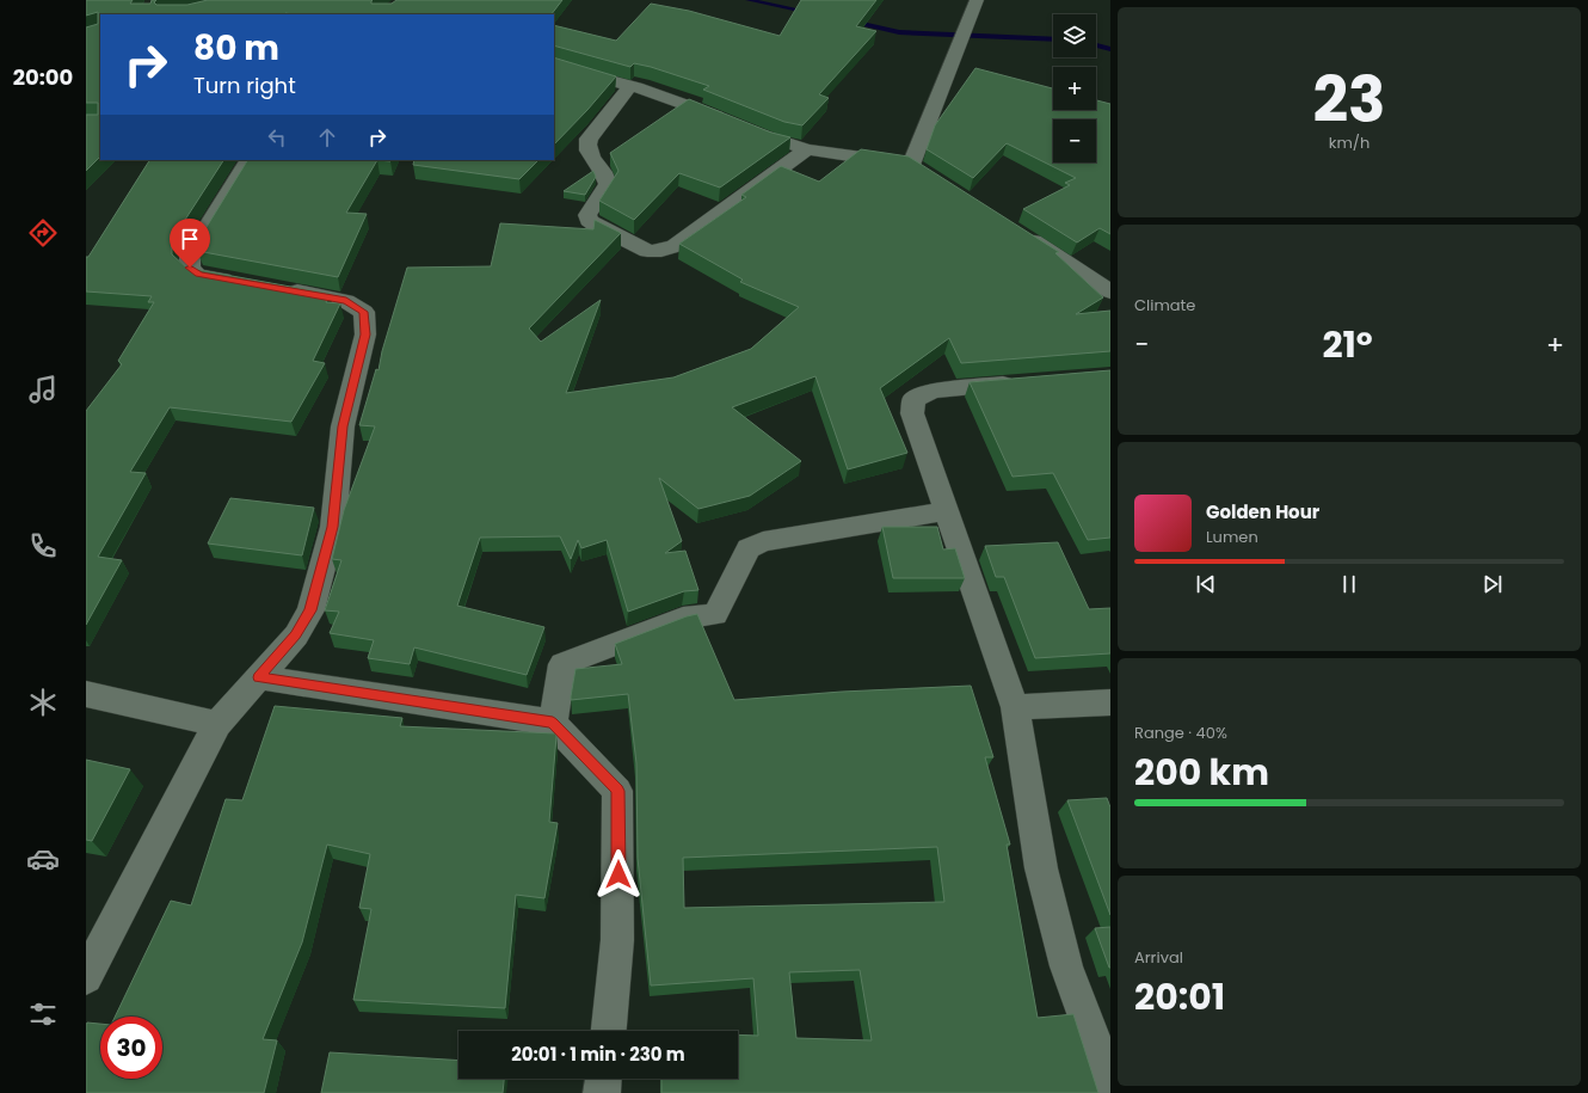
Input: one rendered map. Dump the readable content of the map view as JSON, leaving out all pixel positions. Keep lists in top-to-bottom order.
{
  "page": {
    "tabs": "20:00",
    "tile": [
      ["23", "km/h"],
      "Climate",
      ["Range · 40%", "200 km"],
      ["Arrival", "20:01"]
    ],
    "map_buttons": ["+", "−"],
    "turn": ["80 m", "Turn right"],
    "heat": ["−", "21°", "+"],
    "song": ["Golden Hour", "Lumen"],
    "limit": "30",
    "trip": "20:01 · 1 min · 230 m"
  }
}
